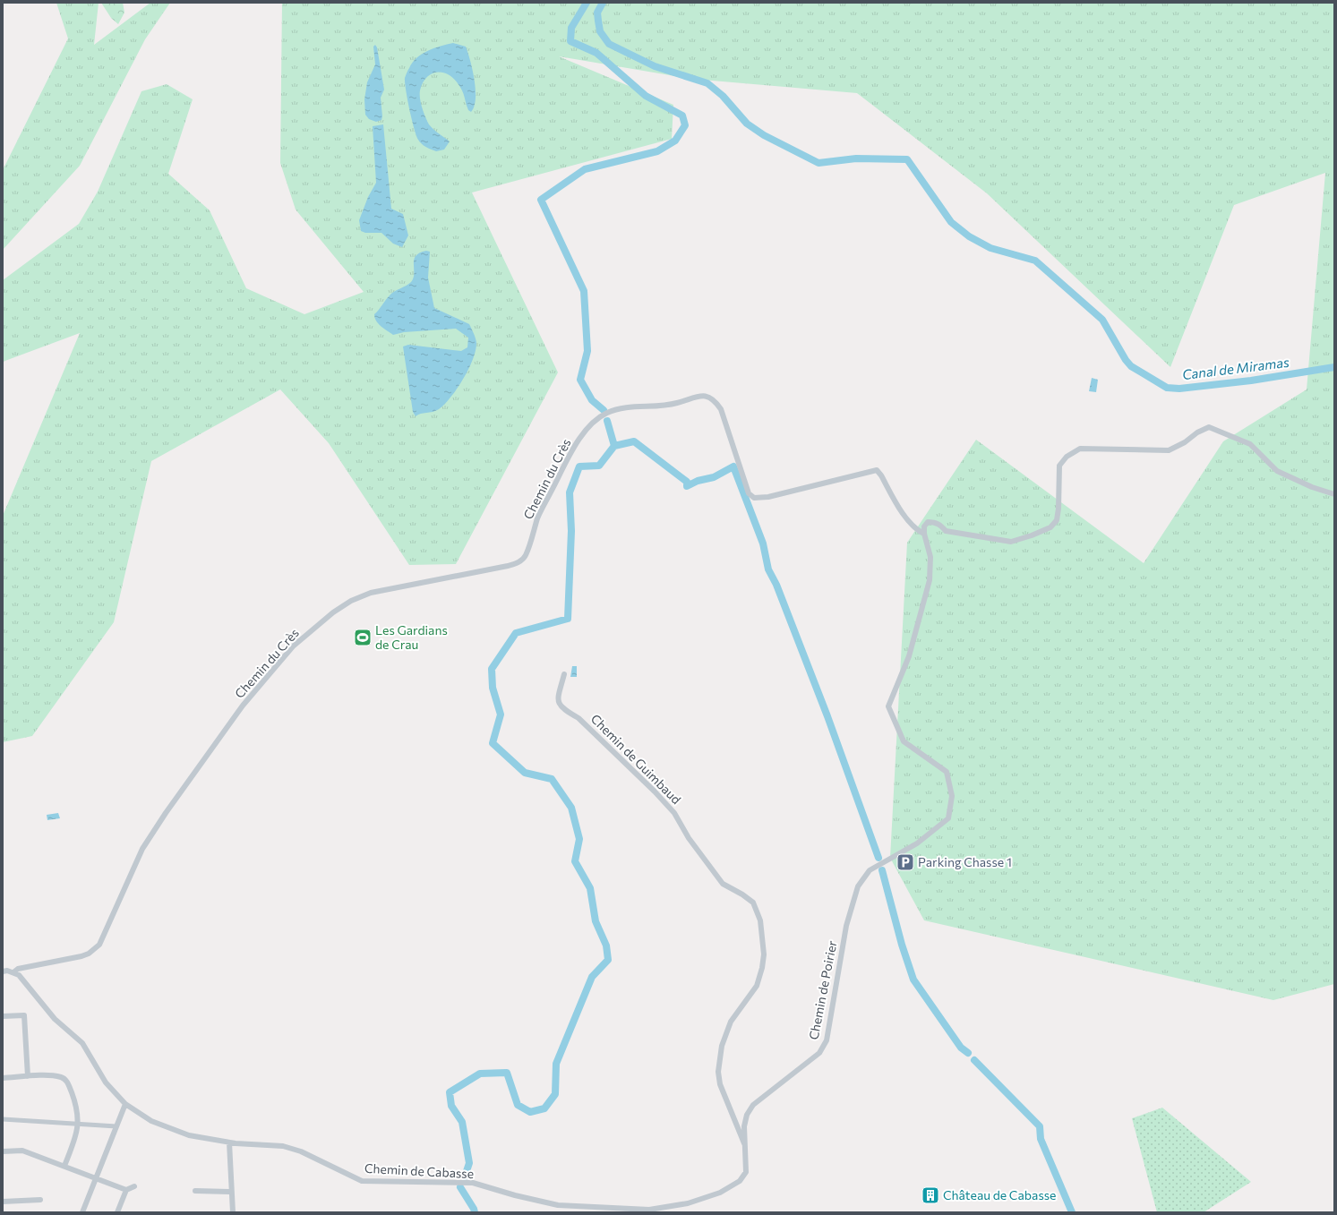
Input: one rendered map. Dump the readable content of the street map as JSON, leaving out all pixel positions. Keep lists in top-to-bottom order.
{
  "streets": {
    "street": [
      "Chemin du Crès",
      "Chemin de Guimbaud",
      "Chemin de Poirier",
      "Chemin de Cabasse"
    ]
  },
  "crossings": [
    ["Chemin du Crès", "Chemin de Poirier"],
    ["Chemin du Crès", "Chemin de Cabasse"],
    ["Chemin de Guimbaud", "Chemin de Poirier"],
    ["Chemin de Poirier", "Chemin de Cabasse"]
  ],
  "water": ["Canal de Miramas"],
  "places": {
    "sports": ["Les Gardians de Crau"],
    "parking": ["Parking Chasse 1"],
    "building": ["Château de Cabasse"]
  }
}
